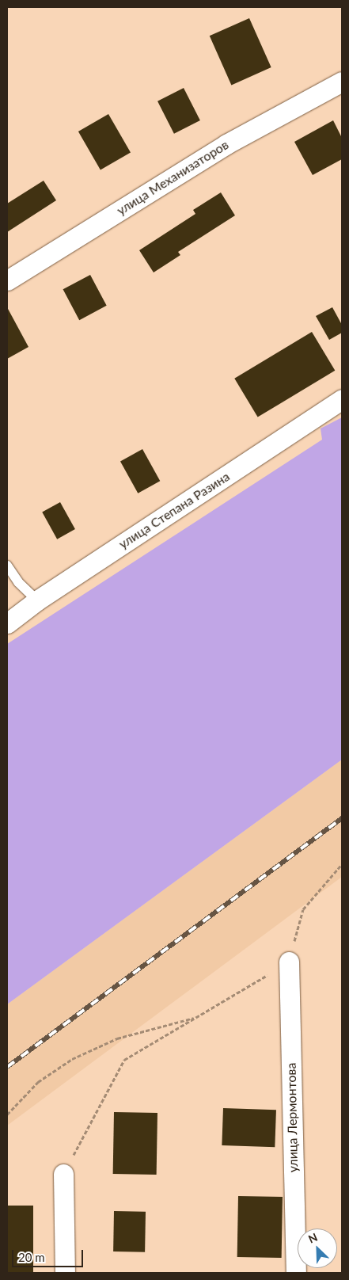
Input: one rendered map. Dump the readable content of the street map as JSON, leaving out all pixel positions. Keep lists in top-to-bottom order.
{
  "streets": {
    "street": ["улица Механизаторов", "улица Степана Разина", "улица Лермонтова"]
  },
  "scale_bar": "20 m",
  "north": "top left"
}
